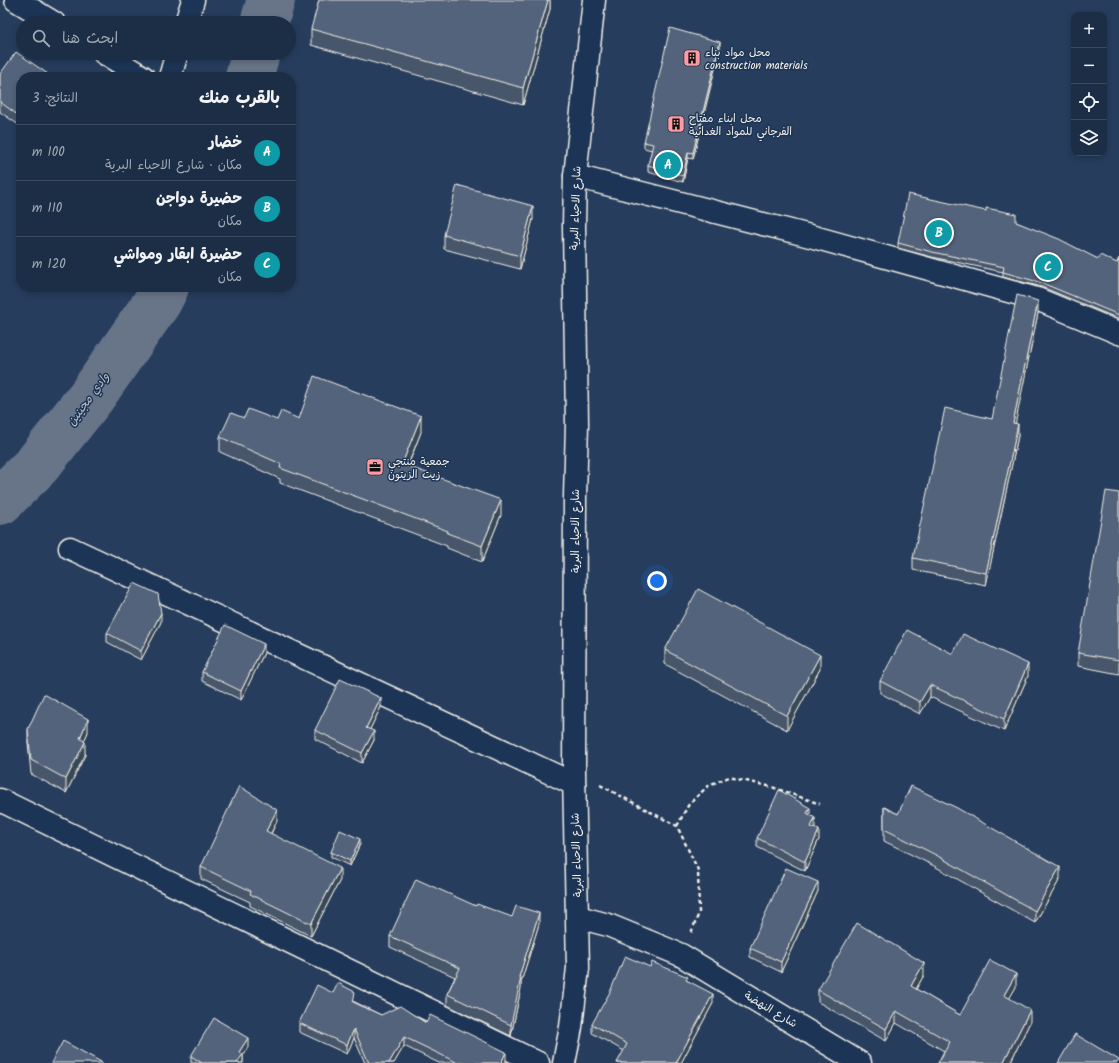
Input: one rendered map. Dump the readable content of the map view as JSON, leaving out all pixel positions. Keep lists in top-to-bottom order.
{
  "streets": {
    "street": ["شارع الاحياء البرية", "شارع النهضة"]
  },
  "crossings": [
    ["شارع الاحياء البرية", "شارع النهضة"]
  ],
  "water": ["وادي مجينين"],
  "places": {
    "building": ["محل مواد بناء construction materials", "محل ابناء مفتاح الفرجاني للمواد الغدائية"],
    "office": ["جمعية منتجي زيت الزيتون"]
  },
  "page": {
    "map_buttons": ["+", "−"],
    "search": "ابحث هنا",
    "heading": ["بالقرب منك", "النتائج: 3"],
    "list": [
      {
        "mark": "A",
        "name": "خضار",
        "note": "مكان · شارع الاحياء البرية",
        "value": "100 m"
      },
      {
        "mark": "B",
        "name": "حضيرة دواجن",
        "note": "مكان",
        "value": "110 m"
      },
      {
        "mark": "C",
        "name": "حضيرة ابقار ومواشي",
        "note": "مكان",
        "value": "120 m"
      }
    ],
    "pins": ["A", "B", "C"]
  }
}
